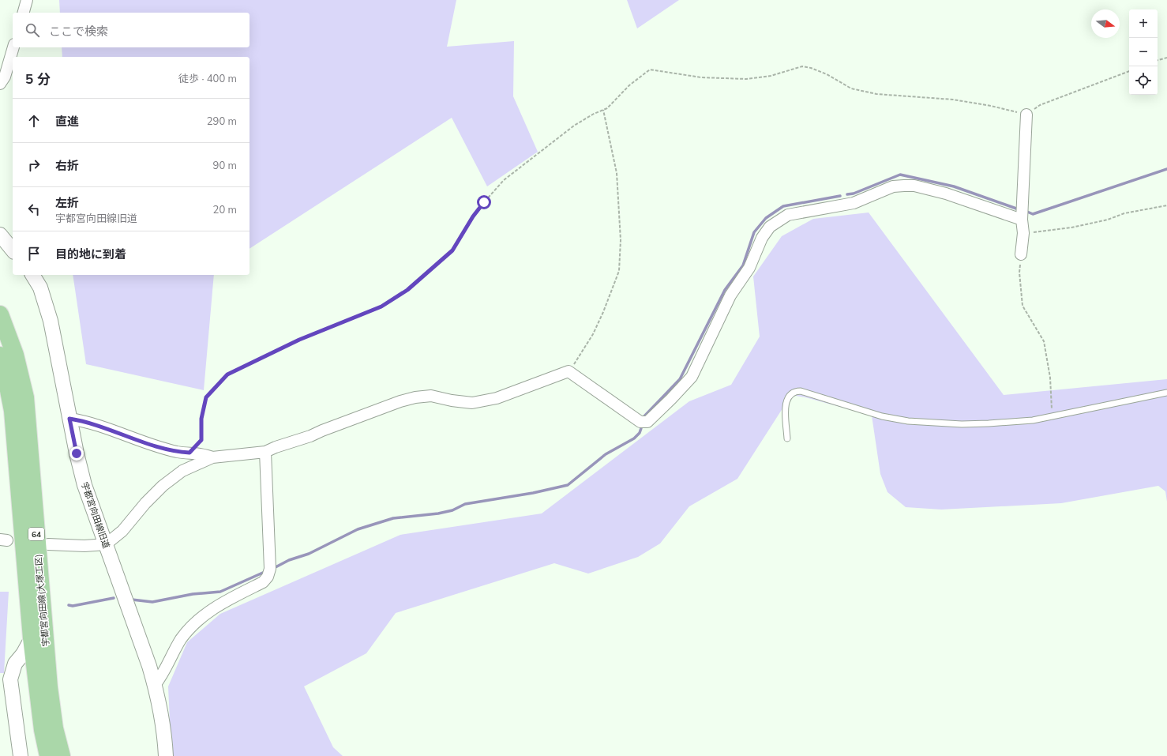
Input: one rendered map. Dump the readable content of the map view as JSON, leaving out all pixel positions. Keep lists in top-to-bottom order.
{
  "streets": {
    "main road": ["64", "宇都宮向田線(大塚工区)"],
    "street": ["宇都宮向田線旧道"]
  },
  "north": "right",
  "page": {
    "map_buttons": ["+", "−"],
    "search": "ここで検索",
    "heading": ["5 分", "徒歩 · 400 m"],
    "list": [
      ["直進", "290 m"],
      ["右折", "90 m"],
      ["左折", "宇都宮向田線旧道", "20 m"],
      "目的地に到着"
    ]
  }
}
